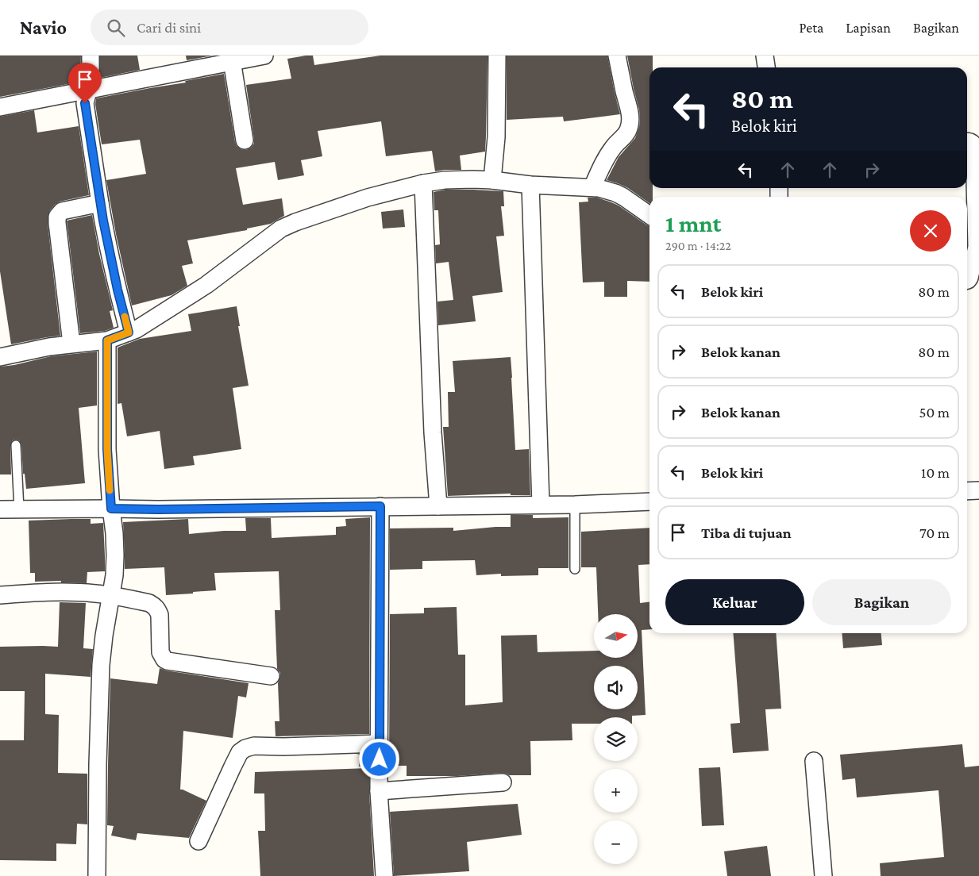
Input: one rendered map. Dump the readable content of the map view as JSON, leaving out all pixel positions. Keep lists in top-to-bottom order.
{
  "north": "right",
  "page": {
    "header": "Navio",
    "search": "Cari di sini",
    "nav": ["Peta", "Lapisan", "Bagikan"],
    "turn": ["80 m", "Belok kiri"],
    "heading": ["1 mnt", "290 m · 14:22"],
    "list": [
      {
        "name": "Belok kiri",
        "value": "80 m"
      },
      {
        "name": "Belok kanan",
        "value": "80 m"
      },
      {
        "name": "Belok kanan",
        "value": "50 m"
      },
      {
        "name": "Belok kiri",
        "value": "10 m"
      },
      {
        "name": "Tiba di tujuan",
        "value": "70 m"
      }
    ],
    "buttons": ["Keluar", "Bagikan"],
    "map_buttons": ["+", "−"]
  }
}
